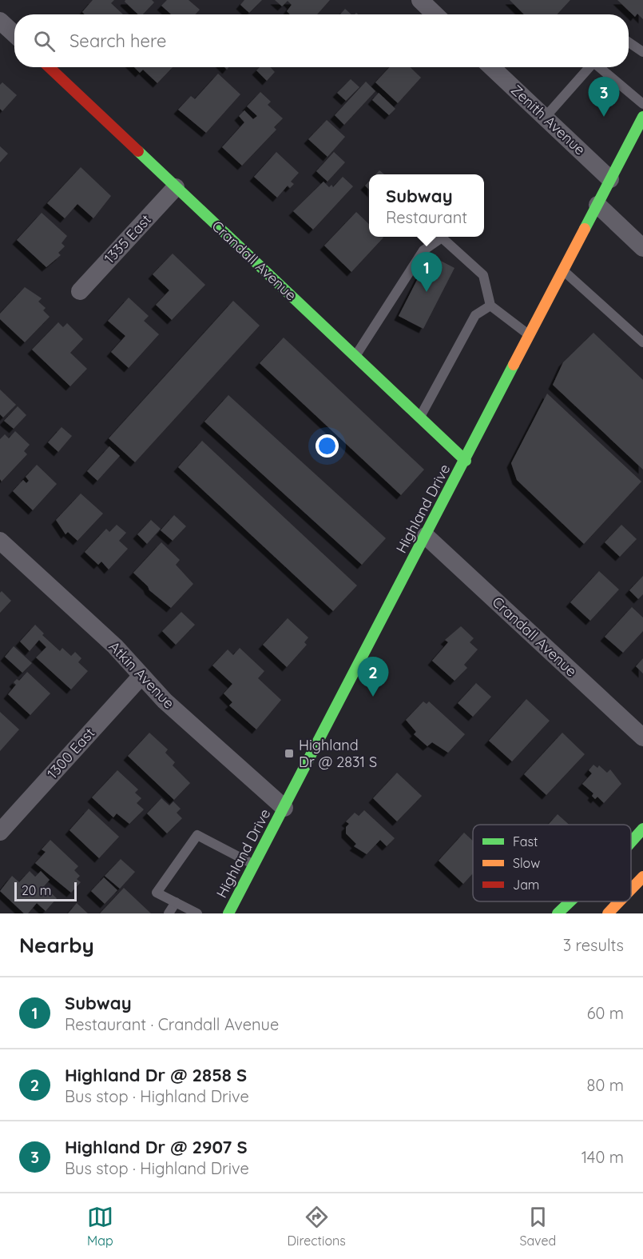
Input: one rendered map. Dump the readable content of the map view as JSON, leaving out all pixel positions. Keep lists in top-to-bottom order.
{
  "streets": {
    "main road": ["Crandall Avenue", "Highland Drive"],
    "street": [
      "Zenith Avenue",
      "1335 East",
      "Atkin Avenue",
      "1300 East"
    ]
  },
  "crossings": [
    ["Zenith Avenue", "Highland Drive"],
    ["1335 East", "Crandall Avenue"],
    ["Crandall Avenue", "Highland Drive"],
    ["Highland Drive", "Atkin Avenue"],
    ["Atkin Avenue", "1300 East"]
  ],
  "places": {
    "transit": ["Highland Dr @ 2831 S"]
  },
  "legend": ["Fast", "Slow", "Jam"],
  "scale_bar": "20 m",
  "page": {
    "search": "Search here",
    "pins": ["3", "1", "2"],
    "popup": ["Subway", "Restaurant"],
    "scale": "20 m",
    "heading": ["Nearby", "3 results"],
    "list": [
      {
        "mark": "1",
        "name": "Subway",
        "note": "Restaurant · Crandall Avenue",
        "value": "60 m"
      },
      {
        "mark": "2",
        "name": "Highland Dr @ 2858 S",
        "note": "Bus stop · Highland Drive",
        "value": "80 m"
      },
      {
        "mark": "3",
        "name": "Highland Dr @ 2907 S",
        "note": "Bus stop · Highland Drive",
        "value": "140 m"
      }
    ],
    "nav": ["Map", "Directions", "Saved"]
  }
}
